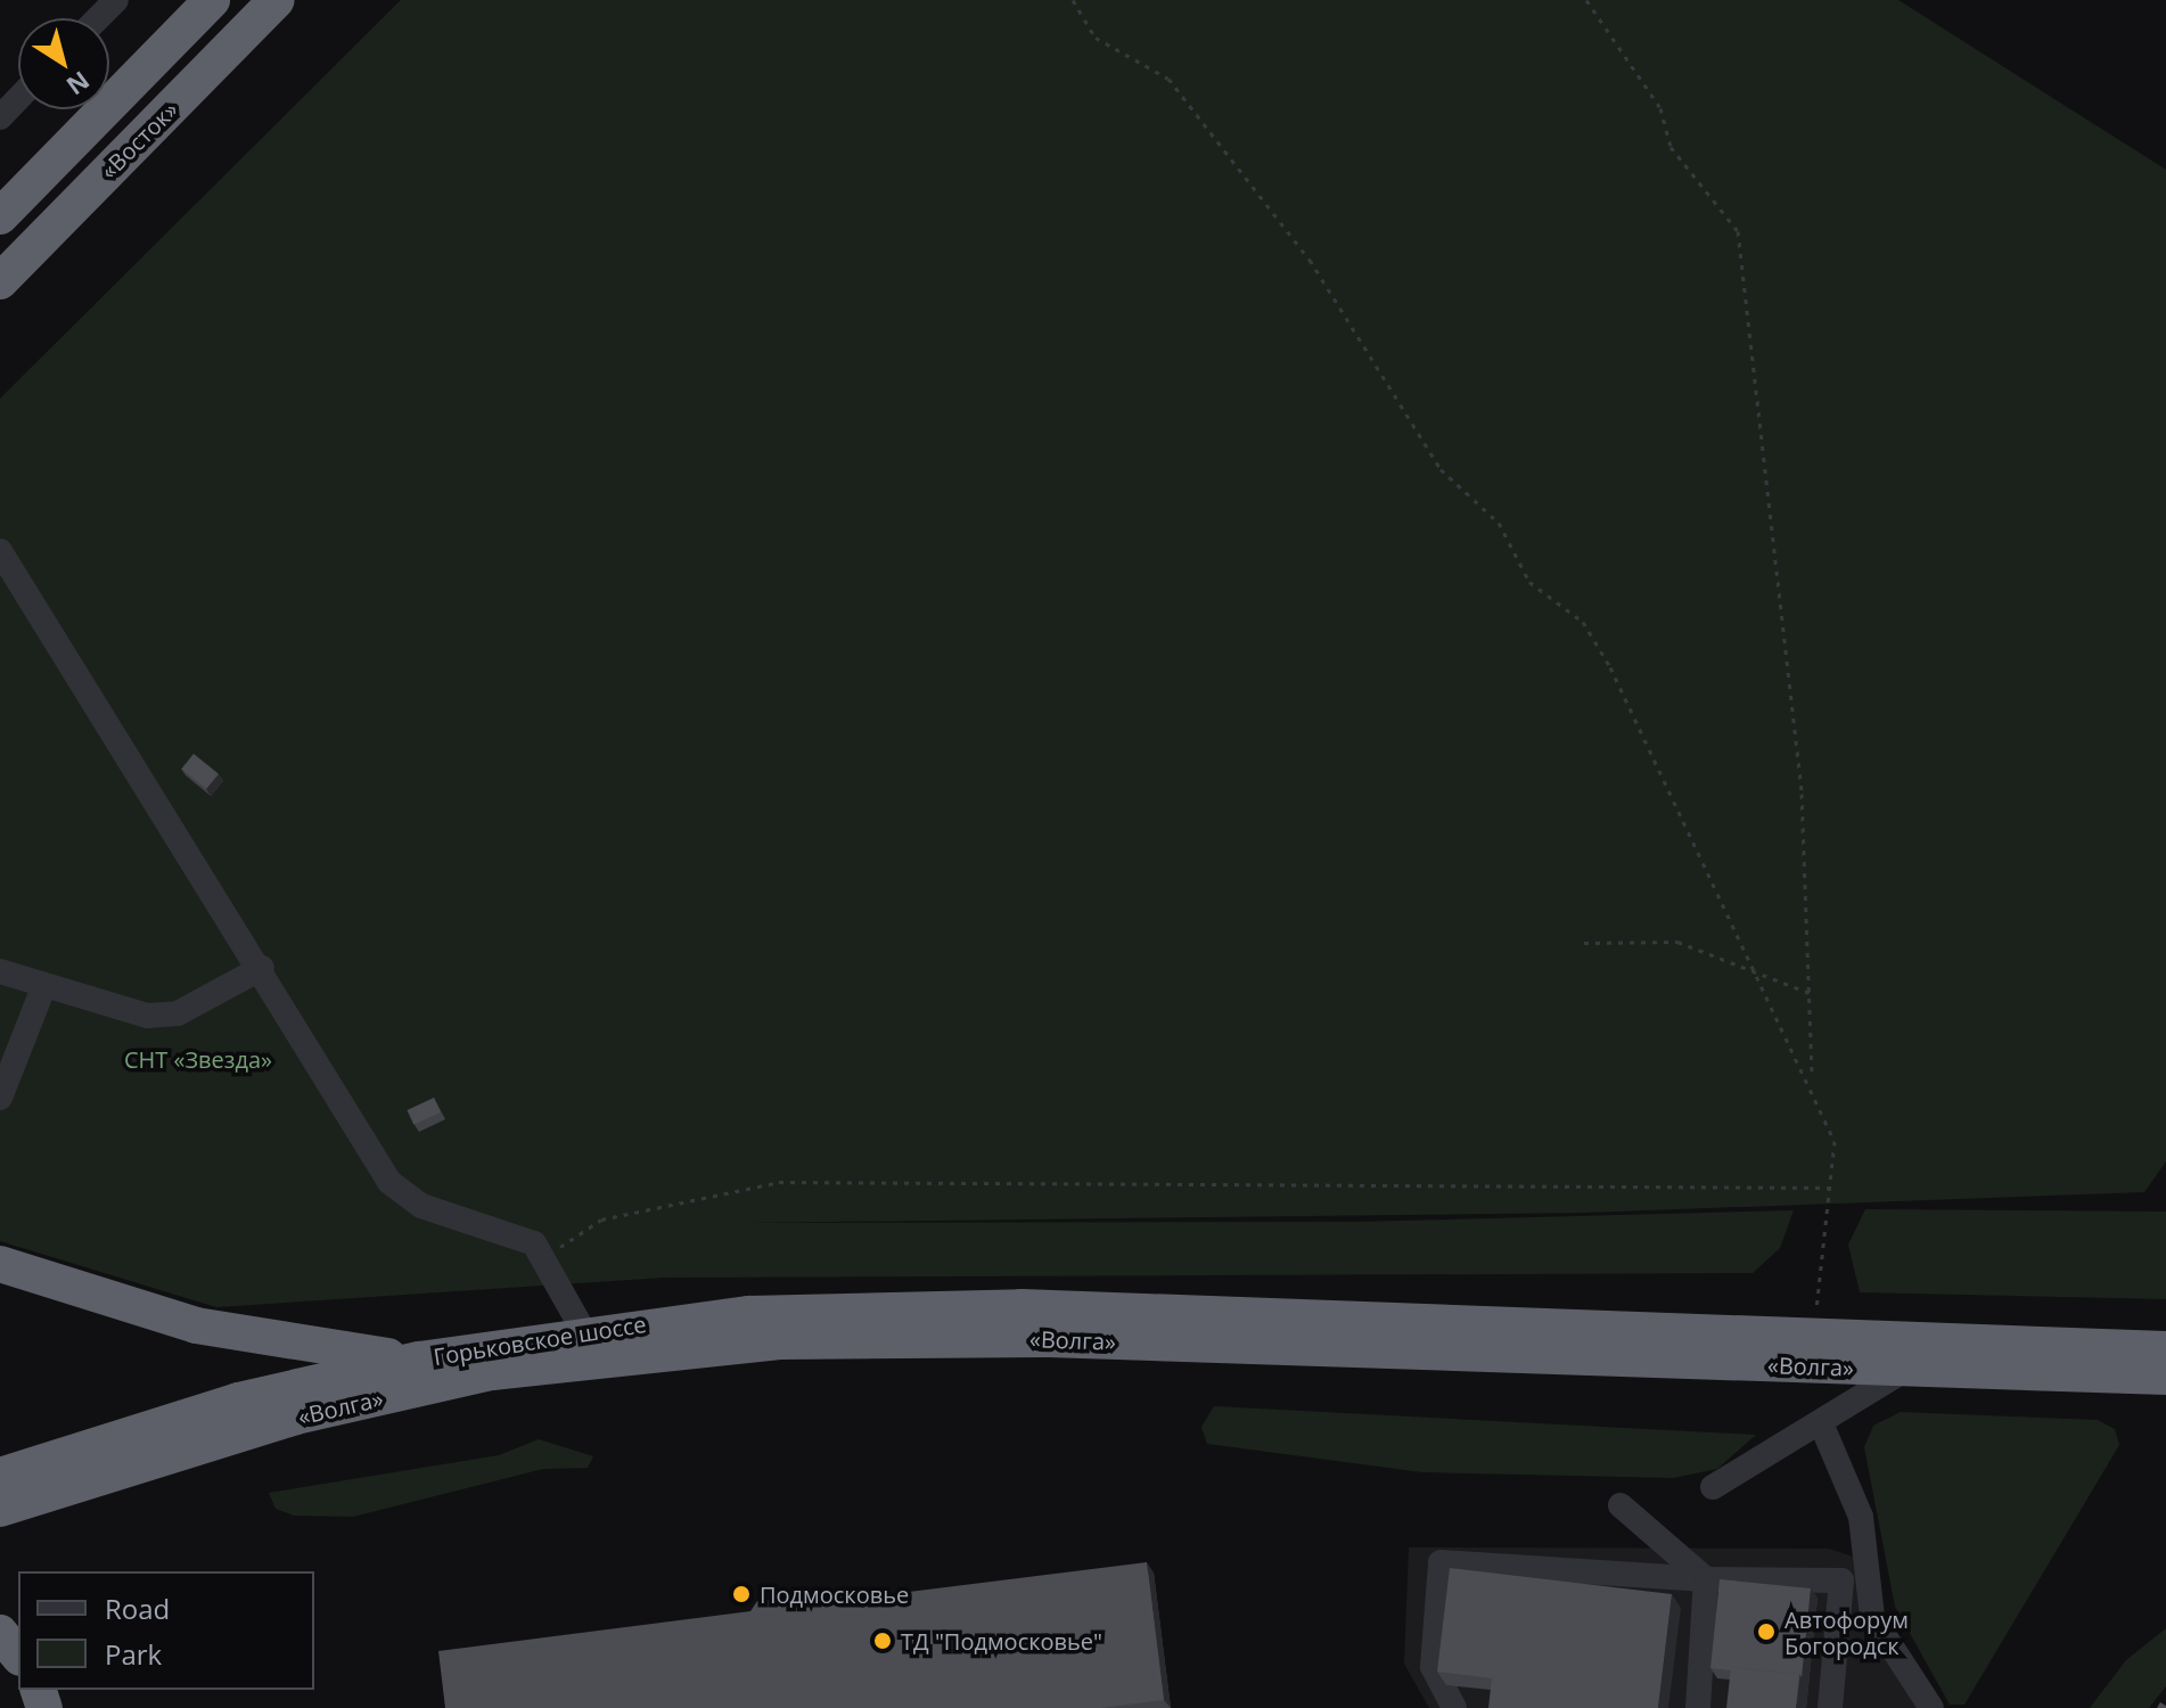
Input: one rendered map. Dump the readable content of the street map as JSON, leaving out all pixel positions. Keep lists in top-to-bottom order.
{
  "streets": {
    "highway": ["«Восток»", "Горьковское шоссе", "«Волга»"]
  },
  "crossings": [
    ["Горьковское шоссе", "«Волга»"]
  ],
  "parks": ["СНТ «Звезда»"],
  "places": ["Подмосковье", "Автофорум Богородск", "ТД \"Подмосковье\""],
  "legend": ["Road", "Park"],
  "north": "bottom right"
}
